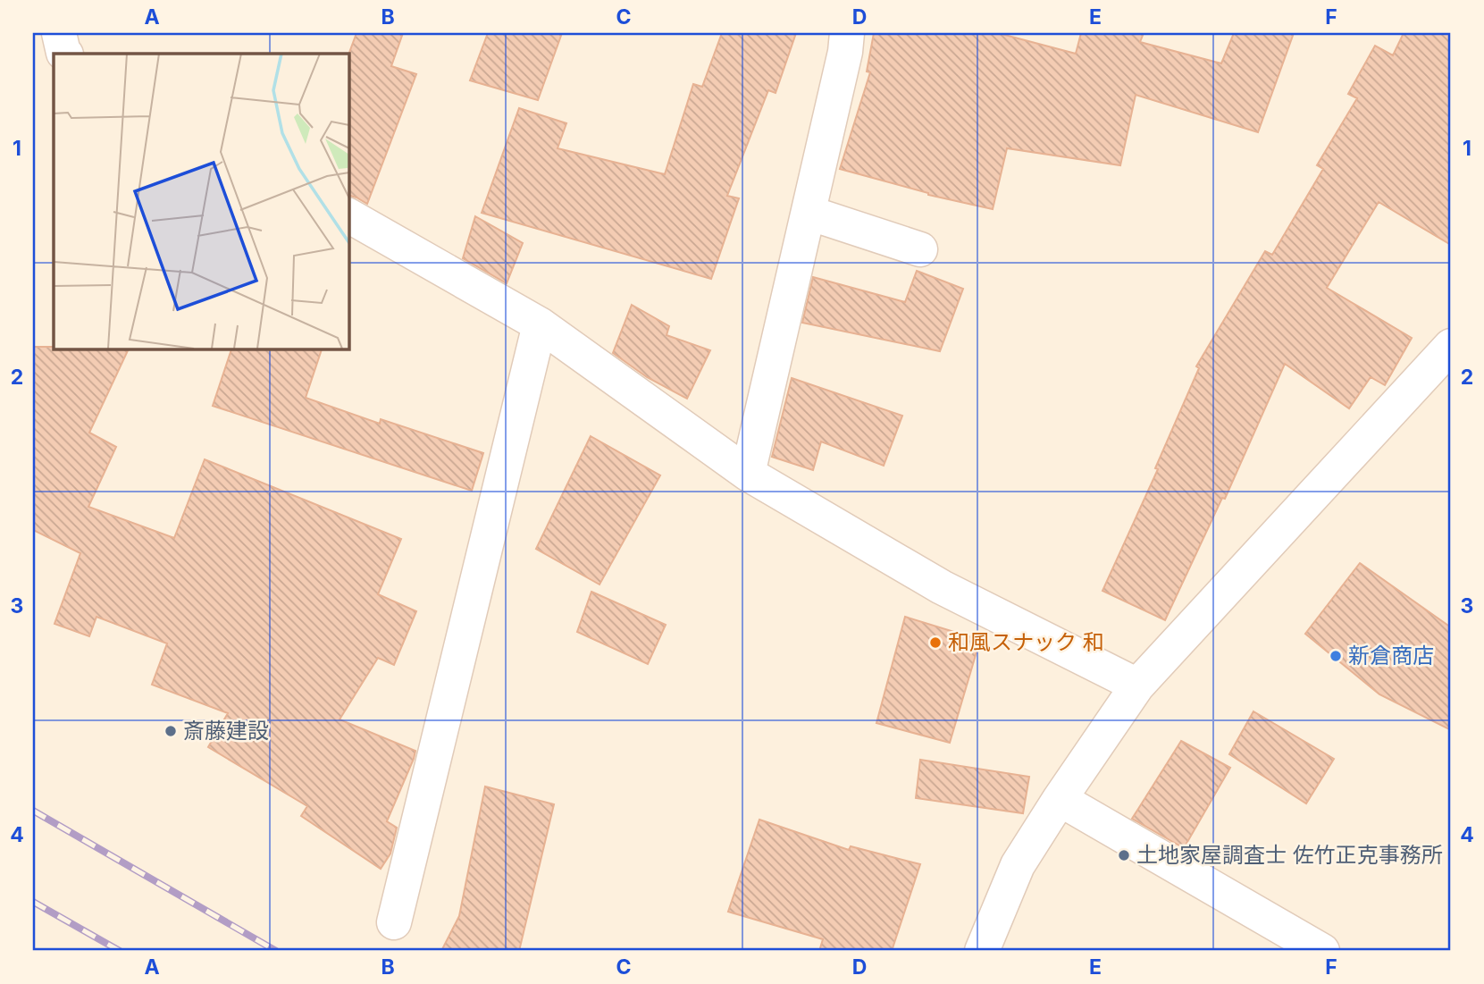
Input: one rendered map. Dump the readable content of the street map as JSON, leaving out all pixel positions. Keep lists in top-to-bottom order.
{
  "places": [
    "和風スナック 和",
    "新倉商店",
    "斎藤建設",
    "土地家屋調査士 佐竹正克事務所"
  ],
  "grid": {
    "columns": [
      "A",
      "B",
      "C",
      "D",
      "E",
      "F"
    ],
    "rows": [
      "1",
      "2",
      "3",
      "4"
    ]
  }
}
